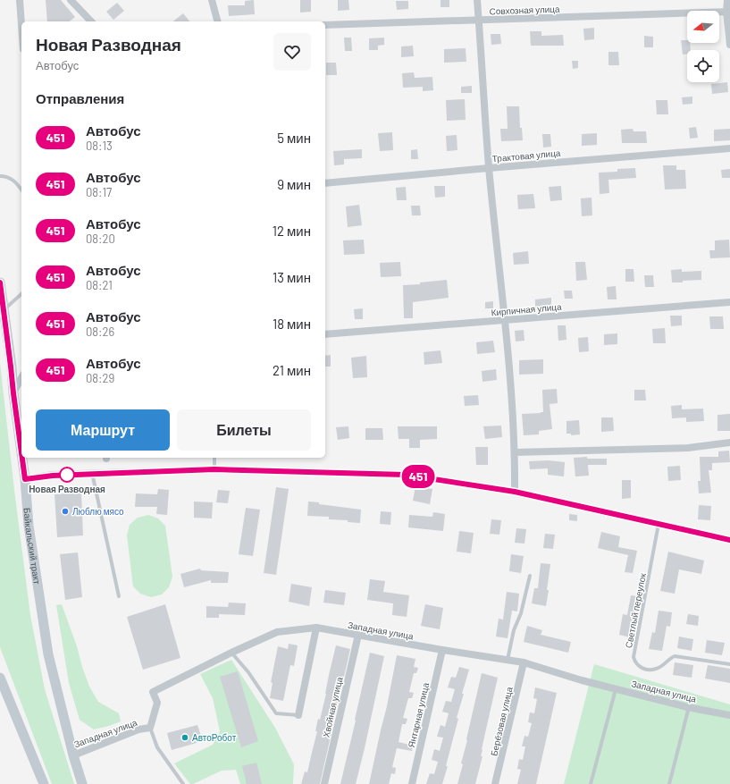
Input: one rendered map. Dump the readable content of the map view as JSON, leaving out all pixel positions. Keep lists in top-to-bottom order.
{
  "streets": {
    "main road": ["Байкальский тракт"],
    "street": [
      "Совхозная улица",
      "Трактовая улица",
      "Кирпичная улица",
      "Западная улица",
      "Хвойная улица",
      "Янтарная улица",
      "Берёзовая улица"
    ],
    "lane": ["Светлый переулок"]
  },
  "crossings": [
    ["Байкальский тракт", "Западная улица"],
    ["Западная улица", "Хвойная улица"],
    ["Западная улица", "Янтарная улица"],
    ["Западная улица", "Берёзовая улица"]
  ],
  "places": ["Новая Разводная", "Люблю мясо", "АвтоРобот"],
  "lines": ["bus line 451"],
  "north": "left",
  "page": {
    "on_map": "451",
    "heading": [
      ["Новая Разводная", "Автобус"],
      "Отправления"
    ],
    "list": [
      {
        "mark": "451",
        "name": "Автобус",
        "note": "08:13",
        "value": "5 мин"
      },
      {
        "mark": "451",
        "name": "Автобус",
        "note": "08:17",
        "value": "9 мин"
      },
      {
        "mark": "451",
        "name": "Автобус",
        "note": "08:20",
        "value": "12 мин"
      },
      {
        "mark": "451",
        "name": "Автобус",
        "note": "08:21",
        "value": "13 мин"
      },
      {
        "mark": "451",
        "name": "Автобус",
        "note": "08:26",
        "value": "18 мин"
      },
      {
        "mark": "451",
        "name": "Автобус",
        "note": "08:29",
        "value": "21 мин"
      }
    ],
    "buttons": ["Маршрут", "Билеты"]
  }
}
